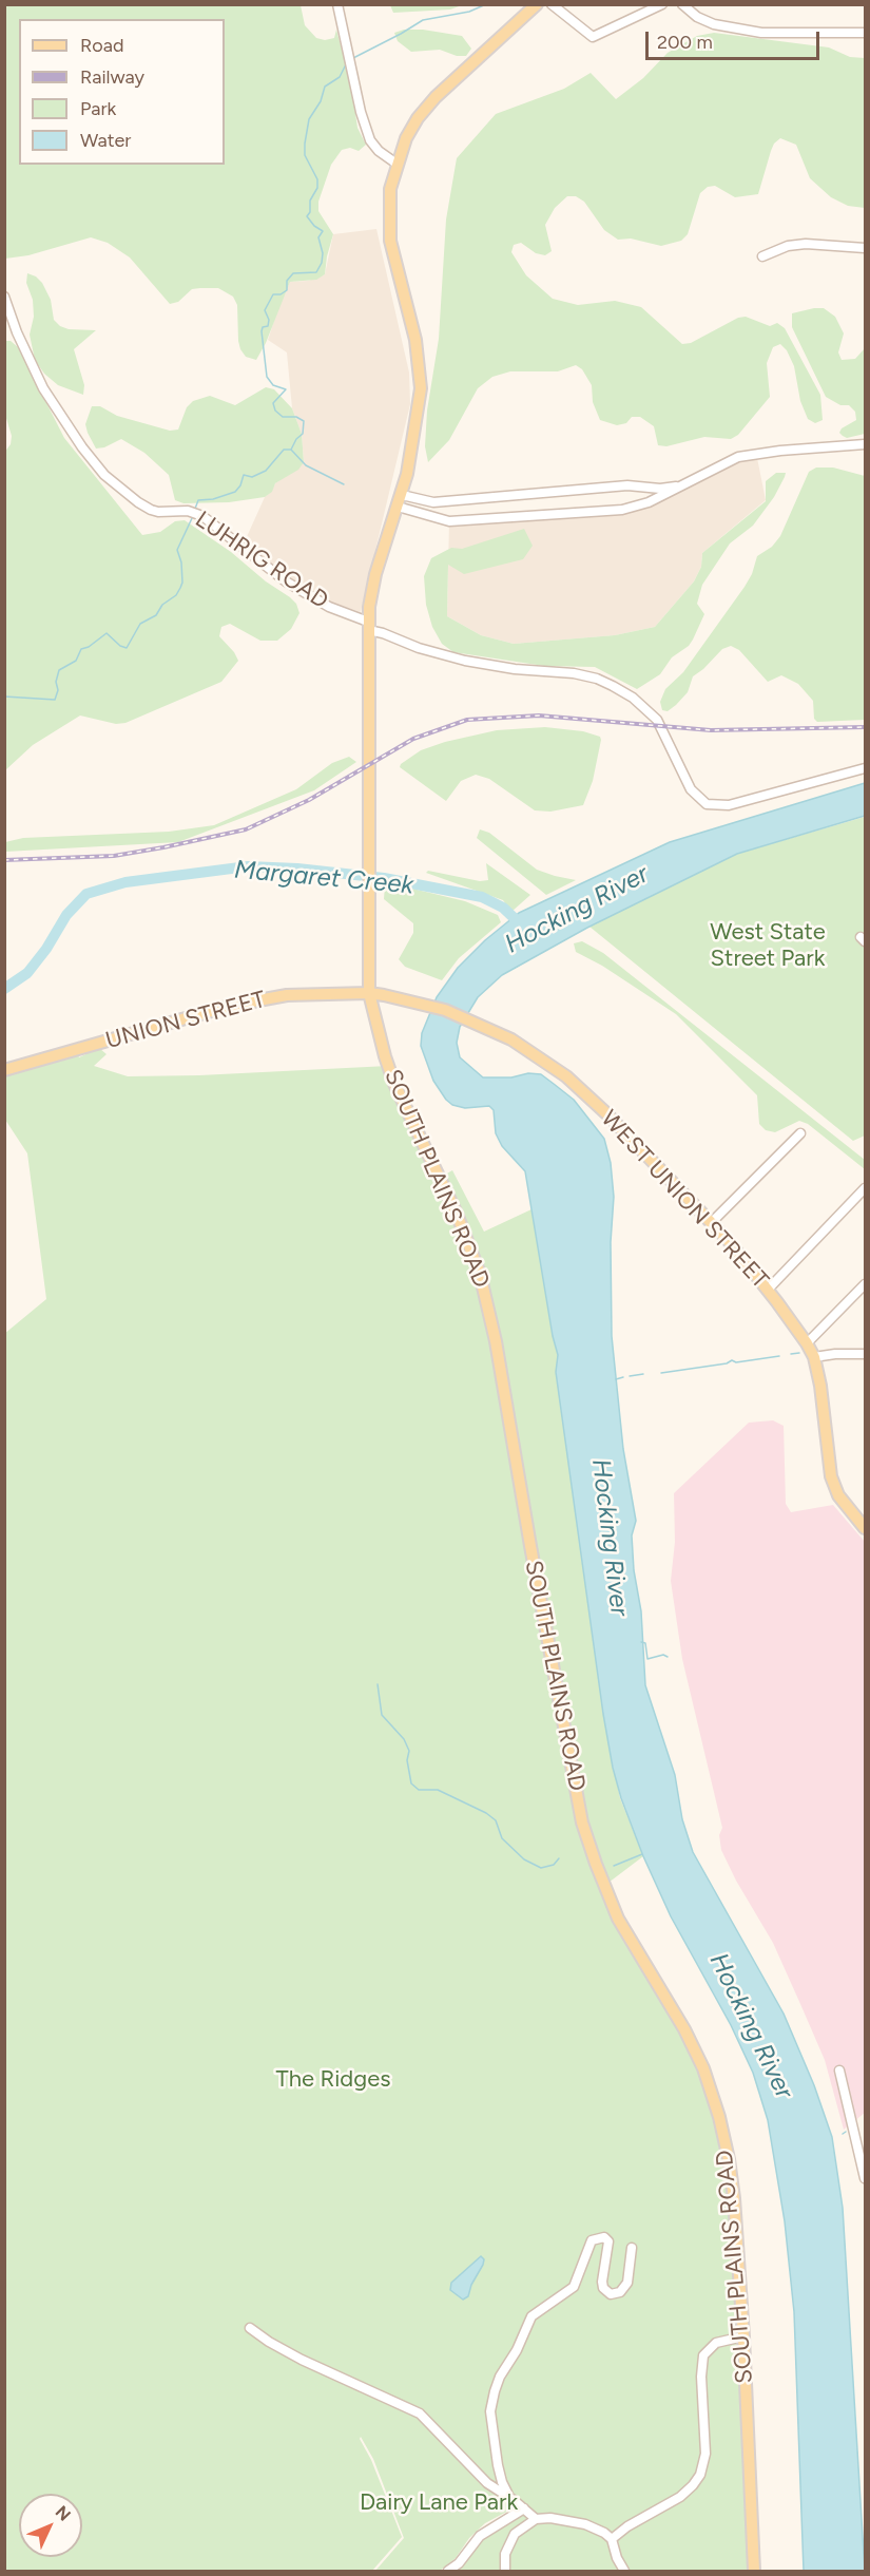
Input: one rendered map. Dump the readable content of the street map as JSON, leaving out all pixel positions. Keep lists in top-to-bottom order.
{
  "streets": {
    "main road": ["UNION STREET", "SOUTH PLAINS ROAD", "WEST UNION STREET"],
    "street": ["LUHRIG ROAD"]
  },
  "crossings": [
    ["LUHRIG ROAD", "SOUTH PLAINS ROAD"],
    ["UNION STREET", "SOUTH PLAINS ROAD"],
    ["UNION STREET", "WEST UNION STREET"],
    ["SOUTH PLAINS ROAD", "WEST UNION STREET"]
  ],
  "water": ["Margaret Creek", "Hocking River"],
  "parks": ["West State Street Park", "The Ridges", "Dairy Lane Park"],
  "legend": [
    "Road",
    "Railway",
    "Park",
    "Water"
  ],
  "scale_bar": "200 m",
  "north": "top right"
}
